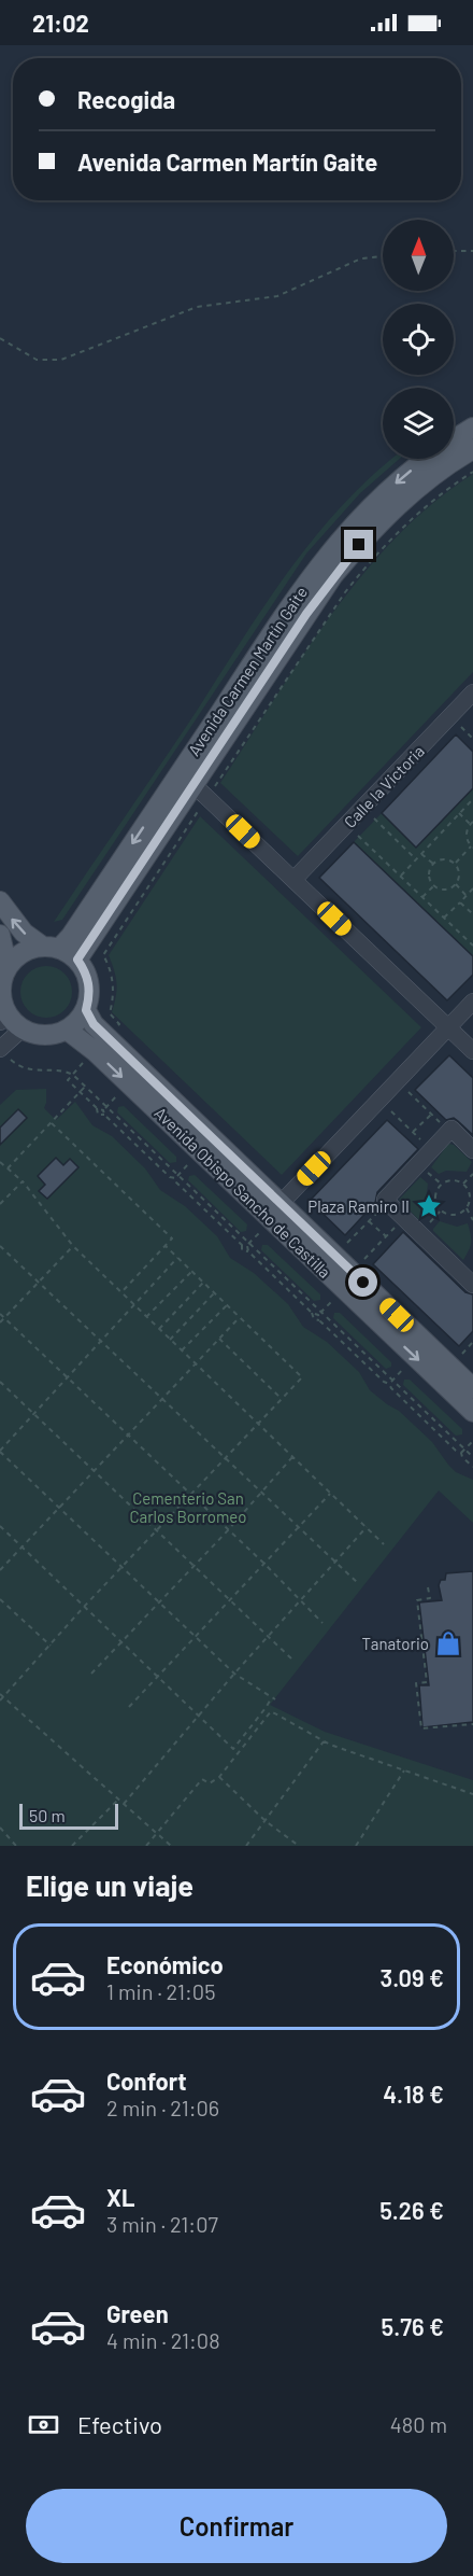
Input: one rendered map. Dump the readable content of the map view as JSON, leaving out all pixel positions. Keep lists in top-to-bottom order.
{
  "streets": {
    "main road": ["Avenida Carmen Martín Gaite", "Avenida Obispo Sancho de Castilla"],
    "street": ["Calle la Victoria"]
  },
  "crossings": [
    ["Avenida Carmen Martín Gaite", "Avenida Obispo Sancho de Castilla"]
  ],
  "parks": ["Cementerio San Carlos Borromeo"],
  "places": {
    "place": ["Plaza Ramiro II"],
    "shop": ["Tanatorio"]
  },
  "scale_bar": "50 m",
  "north": "top",
  "page": {
    "status": "21:02",
    "banner": ["Recogida", "Avenida Carmen Martín Gaite"],
    "scale": "50 m",
    "heading": "Elige un viaje",
    "list": [
      {
        "name": "Económico",
        "note": "1 min · 21:05",
        "value": "3.09 €"
      },
      {
        "name": "Confort",
        "note": "2 min · 21:06",
        "value": "4.18 €"
      },
      {
        "name": "XL",
        "note": "3 min · 21:07",
        "value": "5.26 €"
      },
      {
        "name": "Green",
        "note": "4 min · 21:08",
        "value": "5.76 €"
      }
    ],
    "pay": ["Efectivo", "480 m"],
    "buttons": "Confirmar"
  }
}
